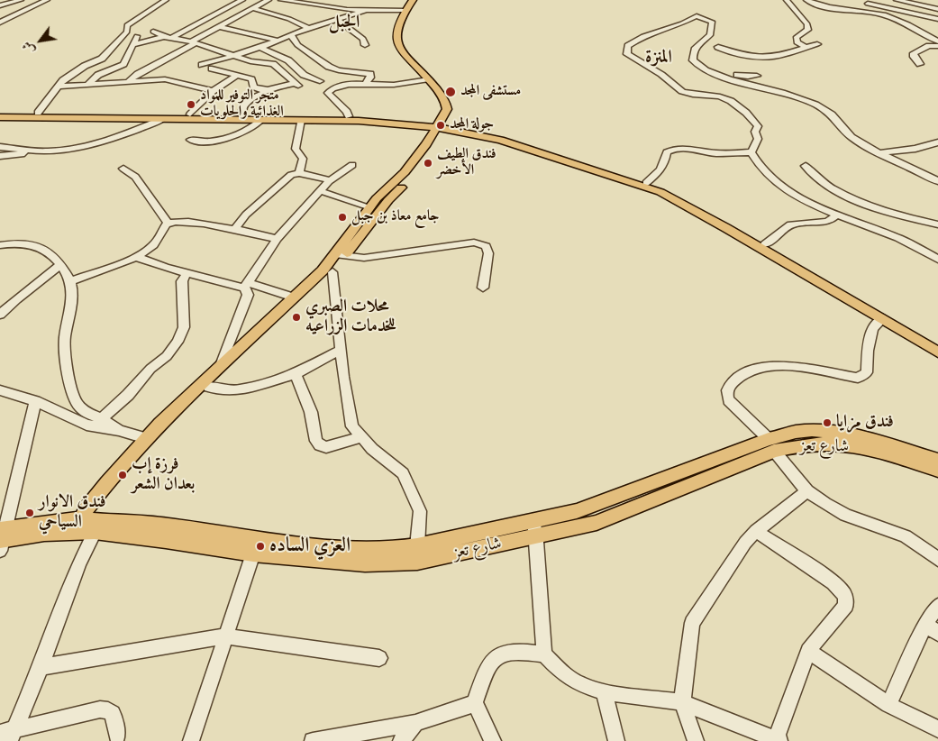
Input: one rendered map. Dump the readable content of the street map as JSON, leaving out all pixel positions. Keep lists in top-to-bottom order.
{
  "streets": {
    "main road": ["شارع تعز"]
  },
  "districts": ["الجبل", "المنزة"],
  "places": [
    "مستشفى المجد",
    "متجر التوفير للمواد الغذائية والحلويات",
    "جولة المجد",
    "فندق الطيف الأخضر",
    "جامع معاذ بن جبل",
    "محلات الصبري للخدمات الزراعيه",
    "فندق مزايا",
    "فرزة إب بعدان الشعر",
    "فندق الانوار السياحي",
    "العزي الساده"
  ],
  "north": "bottom left"
}
